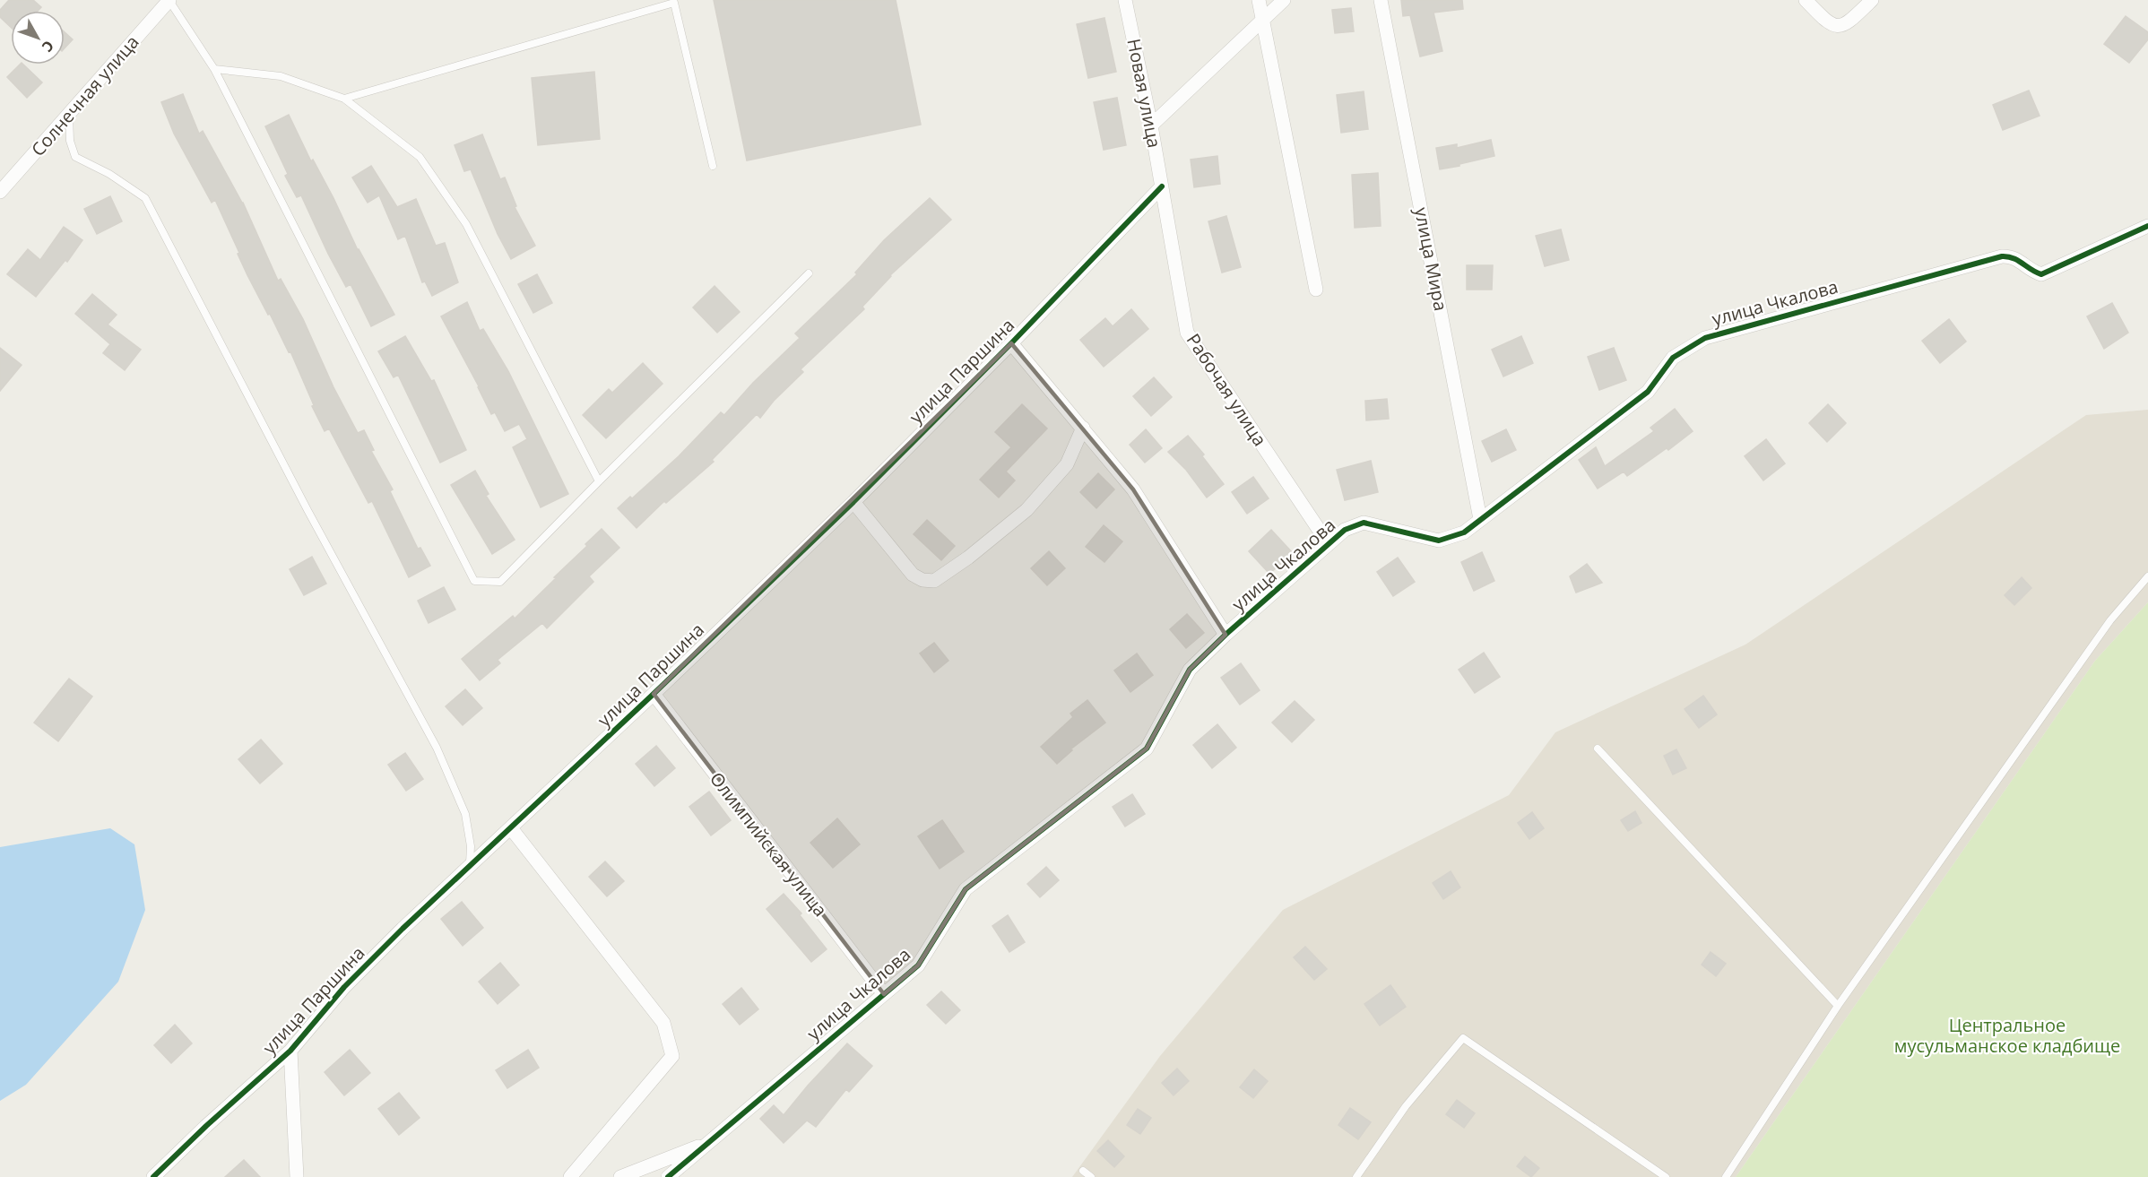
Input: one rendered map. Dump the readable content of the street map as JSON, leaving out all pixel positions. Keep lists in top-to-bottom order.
{
  "streets": {
    "street": [
      "Новая улица",
      "Солнечная улица",
      "улица Мира",
      "улица Чкалова",
      "улица Паршина",
      "Рабочая улица",
      "Олимпийская улица"
    ]
  },
  "crossings": [
    ["Новая улица", "улица Паршина"],
    ["Новая улица", "Рабочая улица"],
    ["улица Мира", "улица Чкалова"],
    ["улица Чкалова", "Рабочая улица"],
    ["улица Чкалова", "Олимпийская улица"],
    ["улица Паршина", "Рабочая улица"],
    ["улица Паршина", "Олимпийская улица"]
  ],
  "parks": ["Центральное мусульманское кладбище"],
  "north": "bottom right"
}
